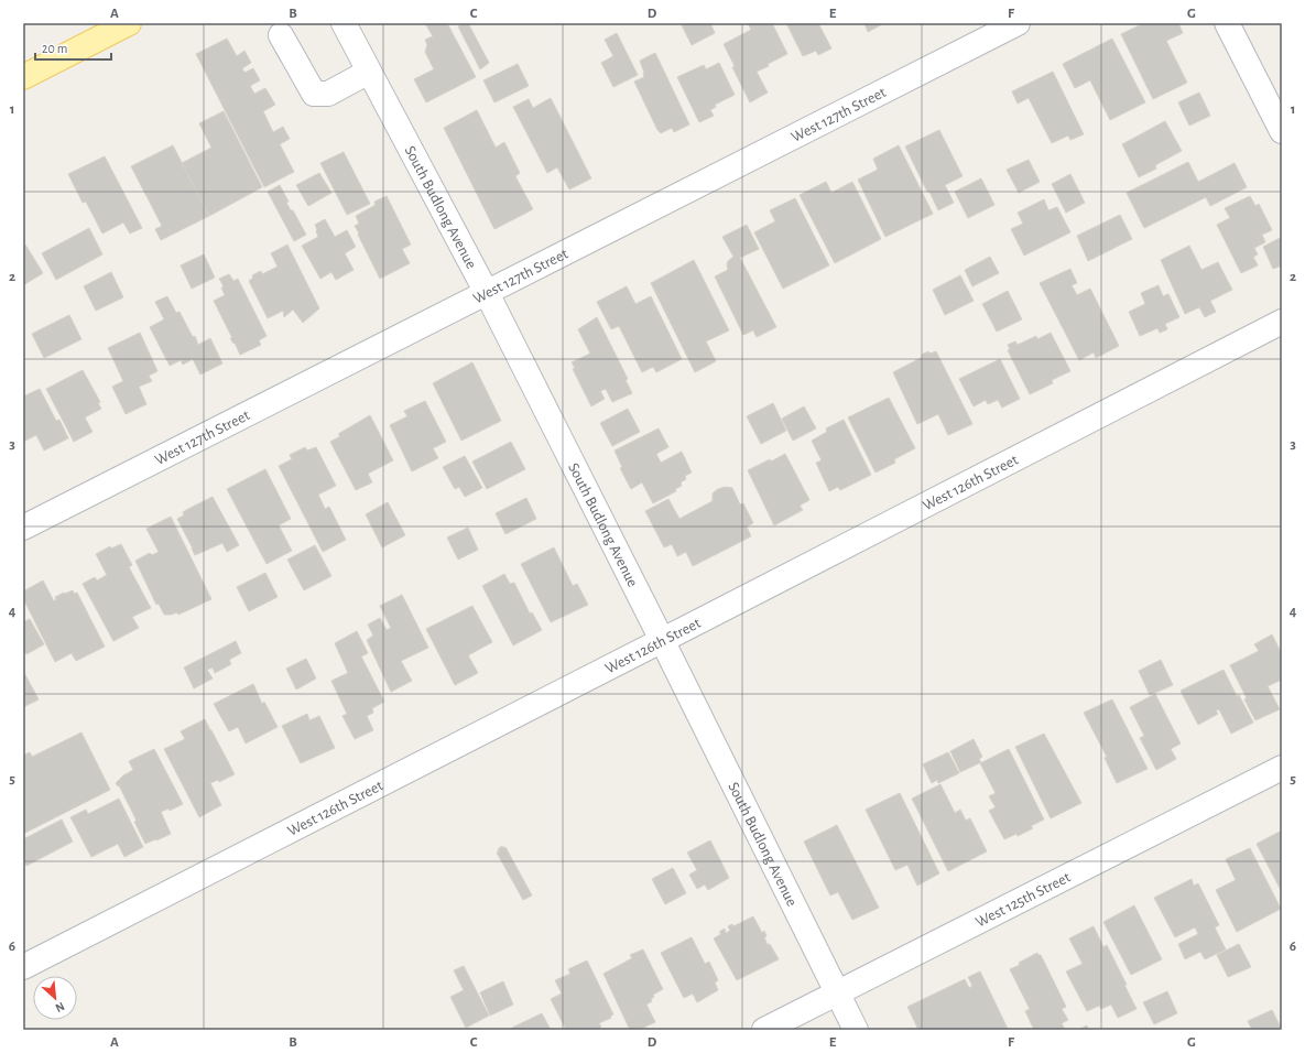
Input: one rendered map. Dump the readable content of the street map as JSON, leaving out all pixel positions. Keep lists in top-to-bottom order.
{
  "streets": {
    "street": [
      "West 127th Street",
      "South Budlong Avenue",
      "West 126th Street",
      "West 125th Street"
    ]
  },
  "crossings": [
    ["West 127th Street", "South Budlong Avenue"],
    ["South Budlong Avenue", "West 126th Street"],
    ["South Budlong Avenue", "West 125th Street"]
  ],
  "scale_bar": "20 m",
  "north": "bottom right",
  "grid": {
    "columns": [
      "A",
      "B",
      "C",
      "D",
      "E",
      "F",
      "G"
    ],
    "rows": [
      "1",
      "2",
      "3",
      "4",
      "5",
      "6"
    ]
  }
}
